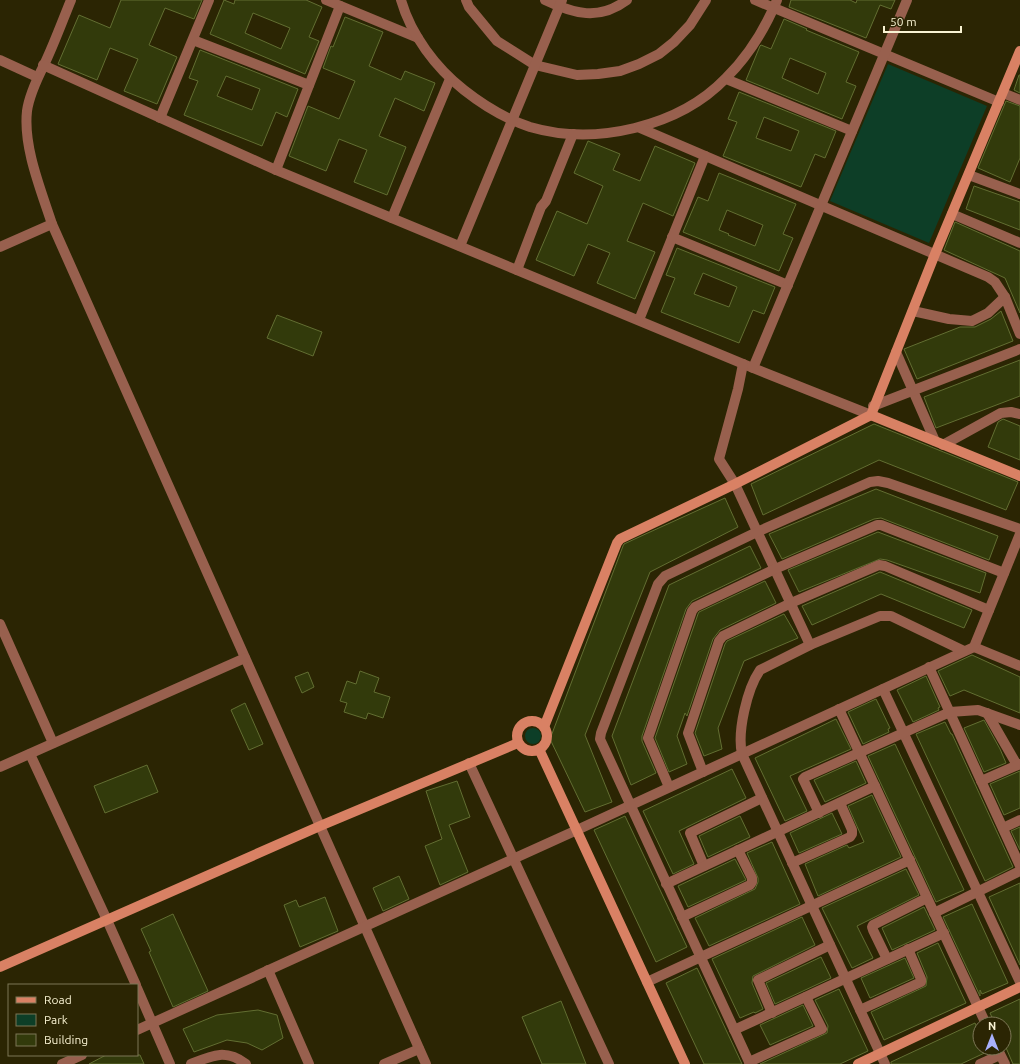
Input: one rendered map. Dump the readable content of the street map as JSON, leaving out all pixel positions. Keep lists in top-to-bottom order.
{
  "legend": ["Road", "Park", "Building"],
  "scale_bar": "50 m",
  "north": "top"
}
